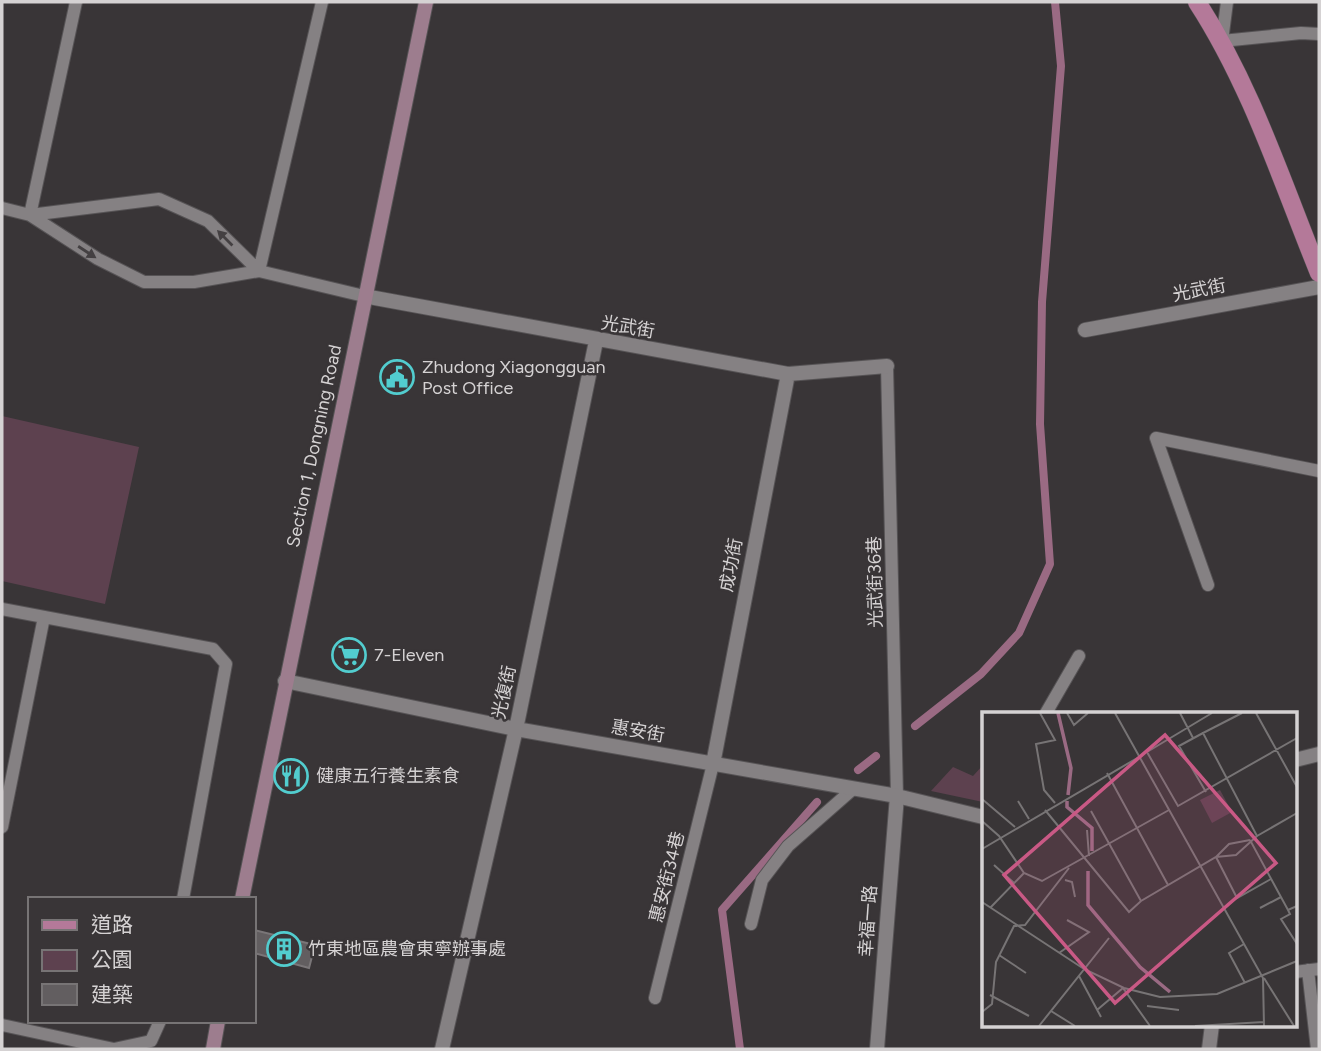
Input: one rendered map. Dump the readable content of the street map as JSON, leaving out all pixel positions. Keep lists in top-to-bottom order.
{
  "streets": {
    "main road": ["Section 1, Dongning Road"],
    "street": [
      "光武街",
      "成功街",
      "光復街",
      "惠安街",
      "幸福一路"
    ],
    "lane": ["光武街36巷", "惠安街34巷"]
  },
  "crossings": [
    ["光武街", "Section 1, Dongning Road"],
    ["光武街", "成功街"],
    ["光武街", "光武街36巷"],
    ["光武街", "光復街"],
    ["Section 1, Dongning Road", "惠安街"],
    ["成功街", "惠安街"],
    ["成功街", "惠安街34巷"],
    ["光武街36巷", "惠安街"],
    ["光武街36巷", "幸福一路"],
    ["光復街", "惠安街"],
    ["惠安街", "惠安街34巷"],
    ["惠安街", "幸福一路"]
  ],
  "places": {
    "public building": ["Zhudong Xiagongguan Post Office"],
    "supermarket": ["7-Eleven"],
    "restaurant": ["健康五行養生素食"],
    "building": ["竹東地區農會東寧辦事處"]
  },
  "legend": ["道路", "公園", "建築"]
}
